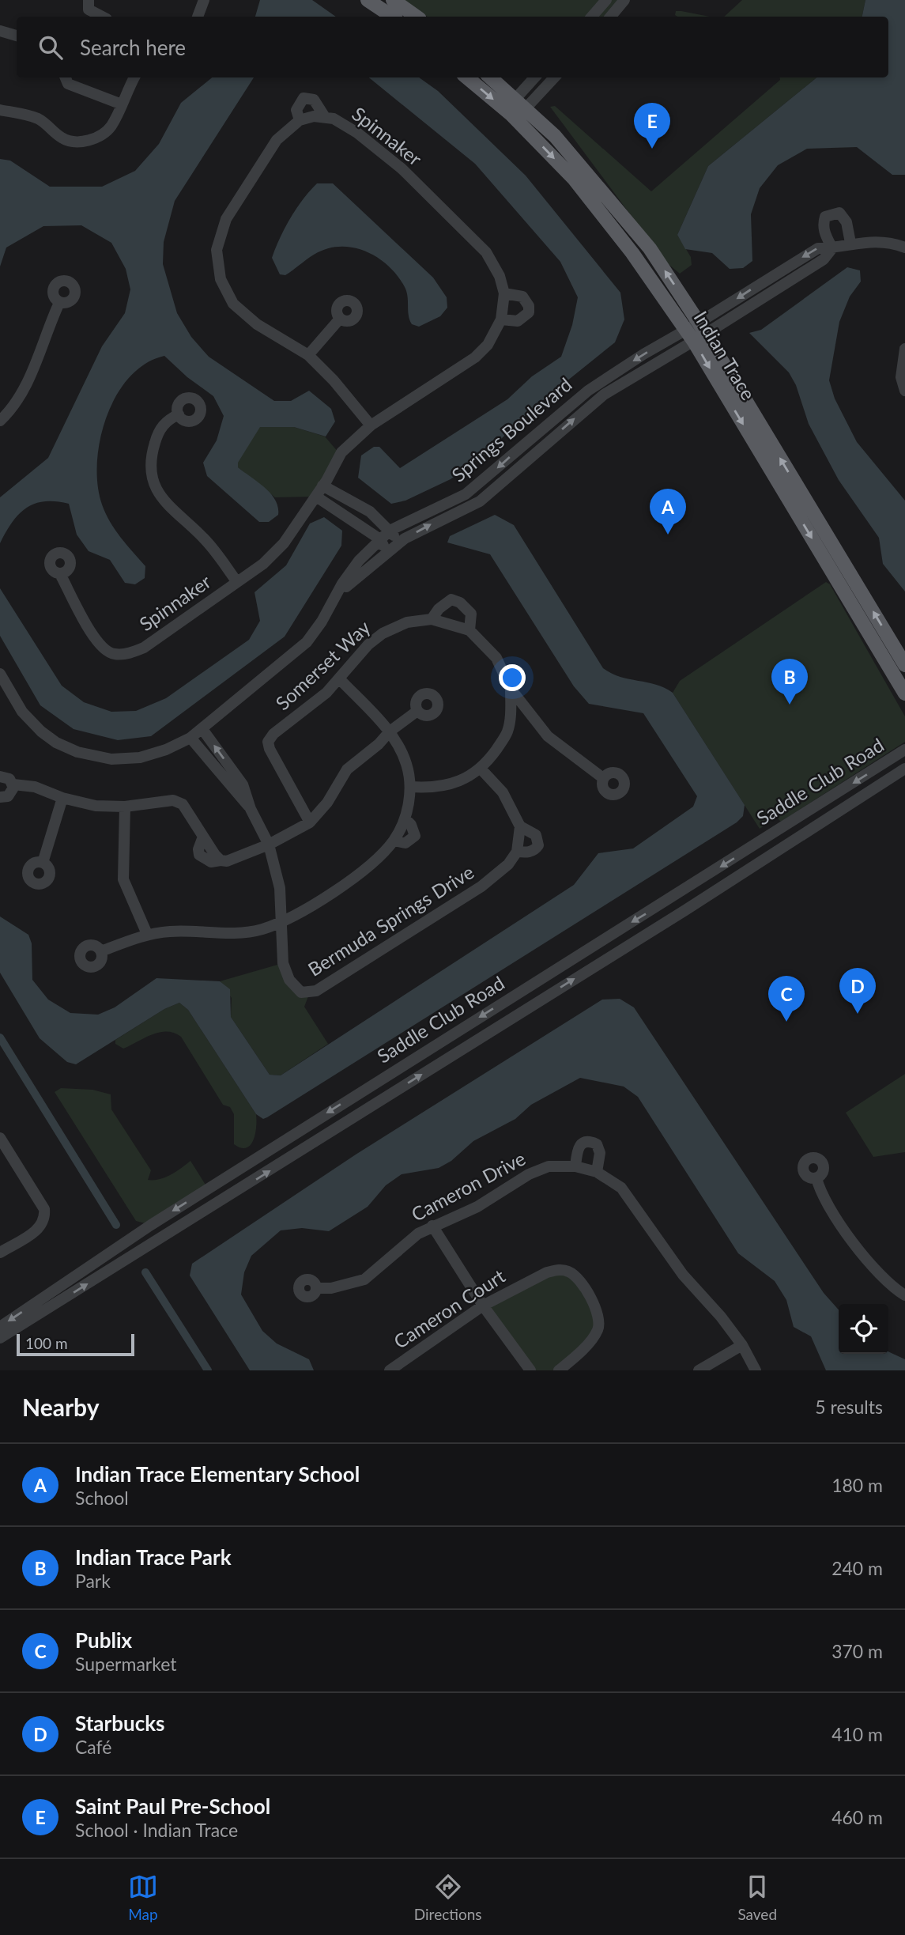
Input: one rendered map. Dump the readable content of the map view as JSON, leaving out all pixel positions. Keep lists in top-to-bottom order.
{
  "streets": {
    "main road": ["Indian Trace"],
    "street": [
      "Spinnaker",
      "Springs Boulevard",
      "Somerset Way",
      "Saddle Club Road",
      "Bermuda Springs Drive",
      "Cameron Drive",
      "Cameron Court"
    ]
  },
  "crossings": [
    ["Indian Trace", "Springs Boulevard"],
    ["Springs Boulevard", "Bermuda Springs Drive"],
    ["Somerset Way", "Bermuda Springs Drive"]
  ],
  "scale_bar": "100 m",
  "page": {
    "search": "Search here",
    "pins": [
      "E",
      "A",
      "B",
      "D",
      "C"
    ],
    "scale": "100 m",
    "heading": ["Nearby", "5 results"],
    "list": [
      {
        "mark": "A",
        "name": "Indian Trace Elementary School",
        "note": "School",
        "value": "180 m"
      },
      {
        "mark": "B",
        "name": "Indian Trace Park",
        "note": "Park",
        "value": "240 m"
      },
      {
        "mark": "C",
        "name": "Publix",
        "note": "Supermarket",
        "value": "370 m"
      },
      {
        "mark": "D",
        "name": "Starbucks",
        "note": "Café",
        "value": "410 m"
      },
      {
        "mark": "E",
        "name": "Saint Paul Pre-School",
        "note": "School · Indian Trace",
        "value": "460 m"
      }
    ],
    "nav": ["Map", "Directions", "Saved"]
  }
}
